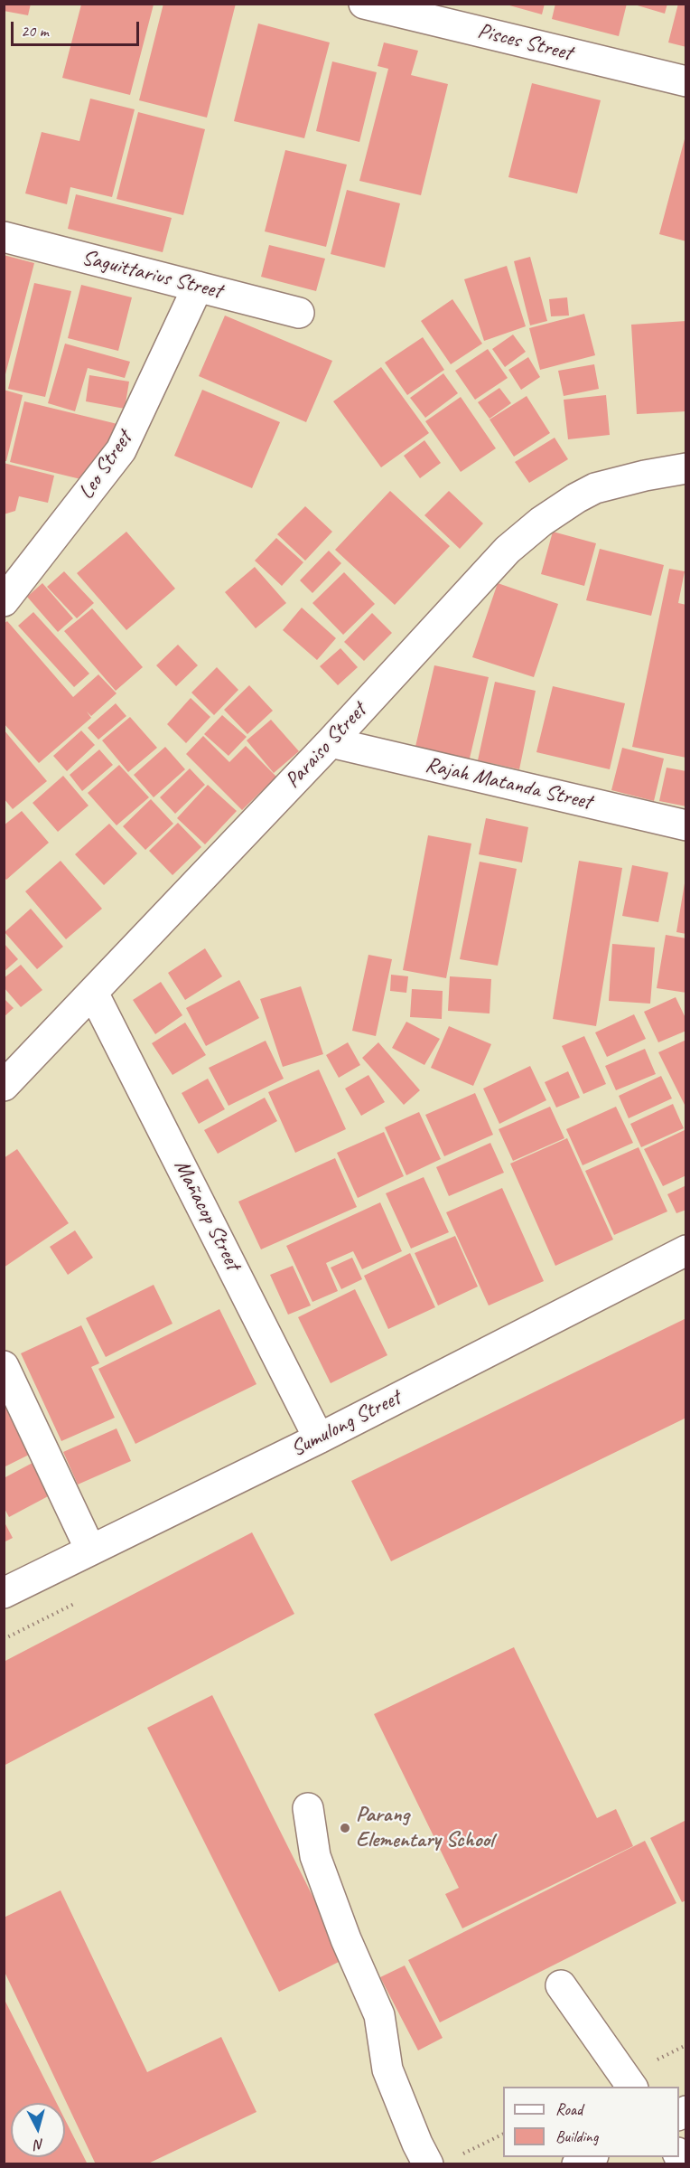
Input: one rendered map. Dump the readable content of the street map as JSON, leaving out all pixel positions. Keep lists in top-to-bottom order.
{
  "streets": {
    "street": [
      "Pisces Street",
      "Saguittarius Street",
      "Leo Street",
      "Paraiso Street",
      "Rajah Matanda Street",
      "Mañacop Street",
      "Sumulong Street"
    ]
  },
  "crossings": [
    ["Saguittarius Street", "Leo Street"],
    ["Paraiso Street", "Rajah Matanda Street"],
    ["Paraiso Street", "Mañacop Street"],
    ["Mañacop Street", "Sumulong Street"]
  ],
  "places": ["Parang Elementary School"],
  "legend": ["Road", "Building"],
  "scale_bar": "20 m",
  "north": "bottom"
}
